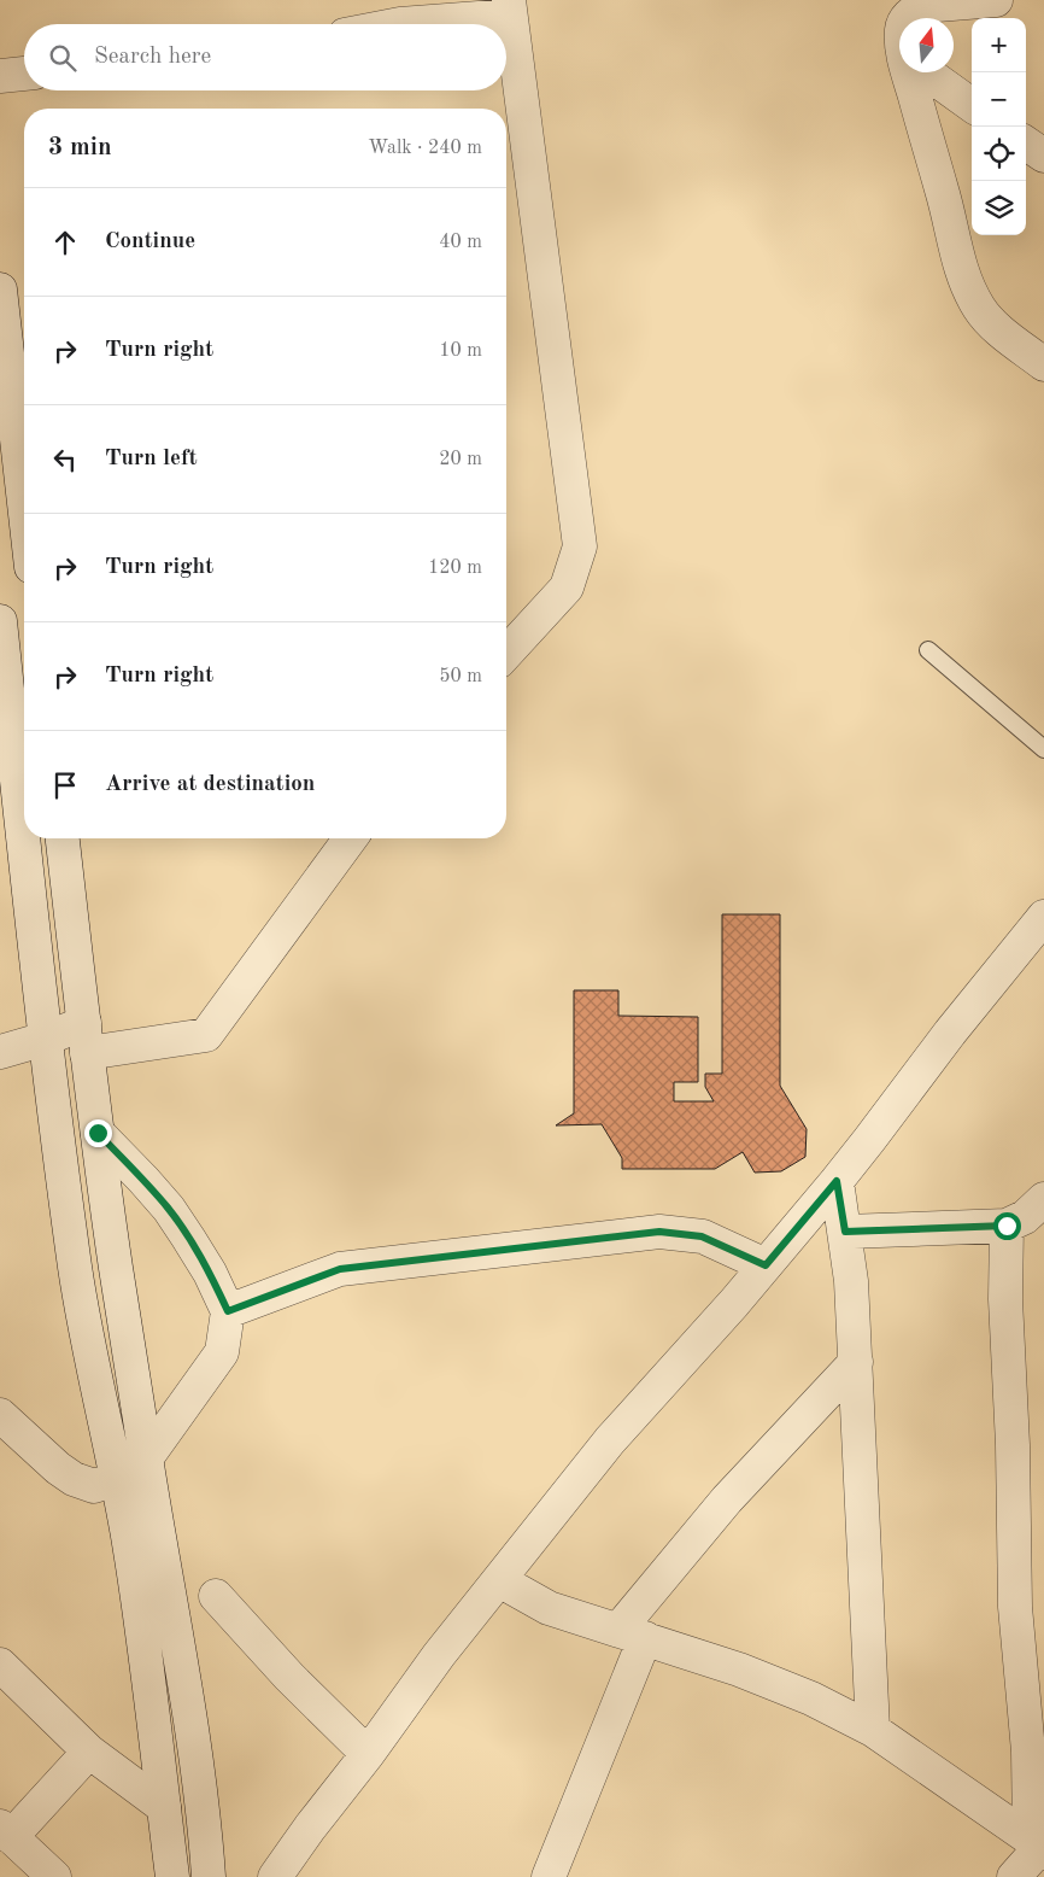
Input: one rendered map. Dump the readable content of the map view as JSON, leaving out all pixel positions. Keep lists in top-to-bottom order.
{
  "north": "top",
  "page": {
    "map_buttons": ["+", "−"],
    "search": "Search here",
    "heading": ["3 min", "Walk · 240 m"],
    "list": [
      ["Continue", "40 m"],
      ["Turn right", "10 m"],
      ["Turn left", "20 m"],
      ["Turn right", "120 m"],
      ["Turn right", "50 m"],
      "Arrive at destination"
    ]
  }
}
